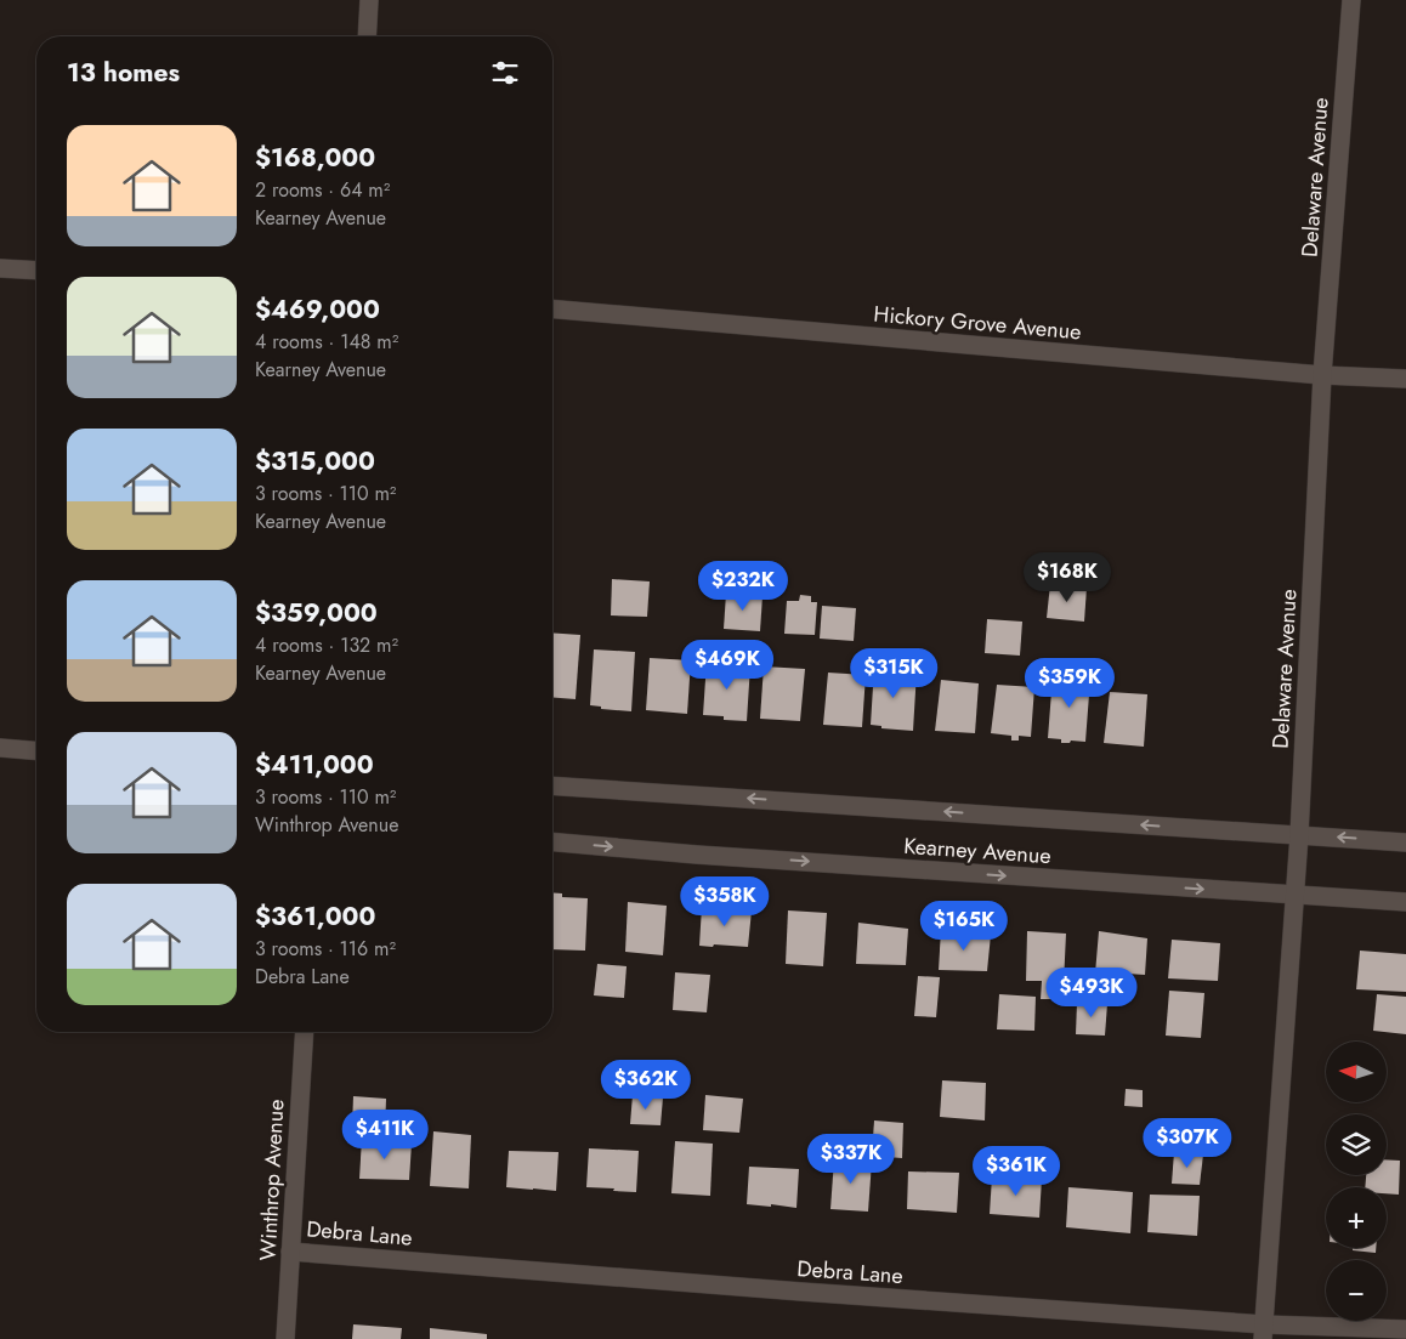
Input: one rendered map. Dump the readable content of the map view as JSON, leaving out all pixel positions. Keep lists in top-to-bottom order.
{
  "streets": {
    "street": [
      "Delaware Avenue",
      "Hickory Grove Avenue",
      "Kearney Avenue",
      "Winthrop Avenue",
      "Debra Lane"
    ]
  },
  "crossings": [
    ["Delaware Avenue", "Hickory Grove Avenue"],
    ["Delaware Avenue", "Kearney Avenue"],
    ["Delaware Avenue", "Debra Lane"],
    ["Winthrop Avenue", "Debra Lane"]
  ],
  "north": "left",
  "page": {
    "heading": "13 homes",
    "list": [
      {
        "name": "$168,000",
        "note": "2 rooms · 64 m² · Kearney Avenue"
      },
      {
        "name": "$469,000",
        "note": "4 rooms · 148 m² · Kearney Avenue"
      },
      {
        "name": "$315,000",
        "note": "3 rooms · 110 m² · Kearney Avenue"
      },
      {
        "name": "$359,000",
        "note": "4 rooms · 132 m² · Kearney Avenue"
      },
      {
        "name": "$411,000",
        "note": "3 rooms · 110 m² · Winthrop Avenue"
      },
      {
        "name": "$361,000",
        "note": "3 rooms · 116 m² · Debra Lane"
      }
    ],
    "price": [
      "$168K",
      "$232K",
      "$469K",
      "$315K",
      "$359K",
      "$358K",
      "$165K",
      "$493K",
      "$362K",
      "$411K",
      "$307K",
      "$337K",
      "$361K"
    ],
    "map_buttons": ["+", "−"]
  }
}
